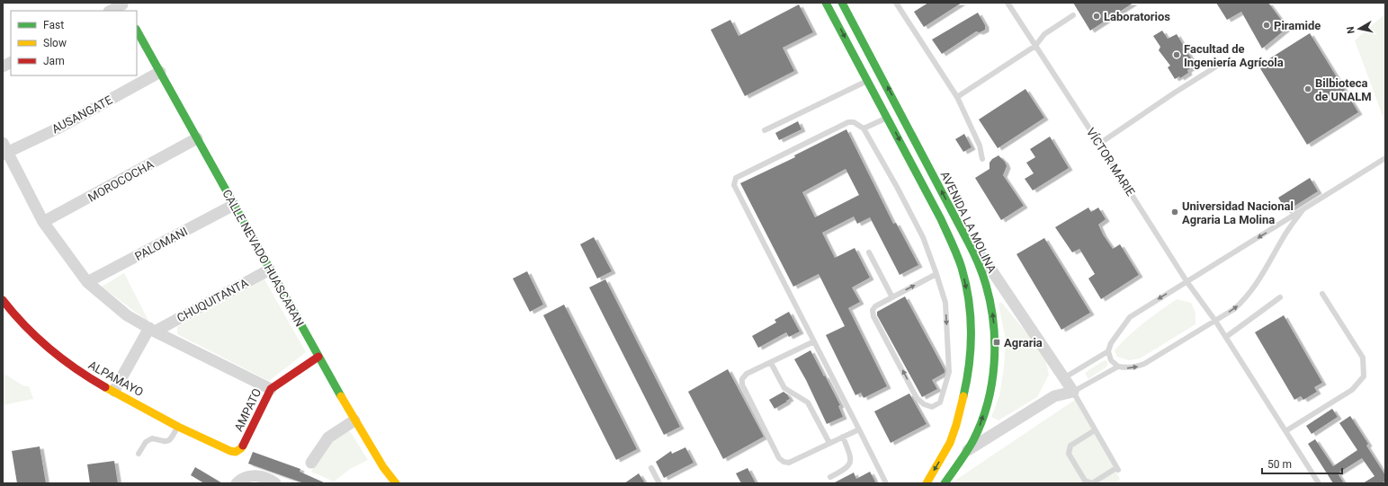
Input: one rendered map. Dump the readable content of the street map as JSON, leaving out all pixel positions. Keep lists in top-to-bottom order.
{
  "streets": {
    "main road": [
      "AVENIDA LA MOLINA",
      "CALLE NEVADO HUASCARAN",
      "ALPAMAYO",
      "AMPATO"
    ],
    "street": [
      "AUSANGATE",
      "MOROCOCHA",
      "PALOMANI",
      "CHUQUITANTA"
    ],
    "lane": ["VÍCTOR MARIE"]
  },
  "crossings": [
    ["AUSANGATE", "CALLE NEVADO HUASCARAN"],
    ["MOROCOCHA", "CALLE NEVADO HUASCARAN"],
    ["PALOMANI", "CALLE NEVADO HUASCARAN"],
    ["CALLE NEVADO HUASCARAN", "CHUQUITANTA"],
    ["CALLE NEVADO HUASCARAN", "AMPATO"],
    ["ALPAMAYO", "AMPATO"]
  ],
  "places": {
    "other": [
      "Laboratorios",
      "Piramide",
      "Facultad de Ingeniería Agrícola",
      "Bilbioteca de UNALM",
      "Universidad Nacional Agraria La Molina"
    ],
    "transit": ["Agraria"]
  },
  "legend": ["Fast", "Slow", "Jam"],
  "scale_bar": "50 m",
  "north": "left"
}
